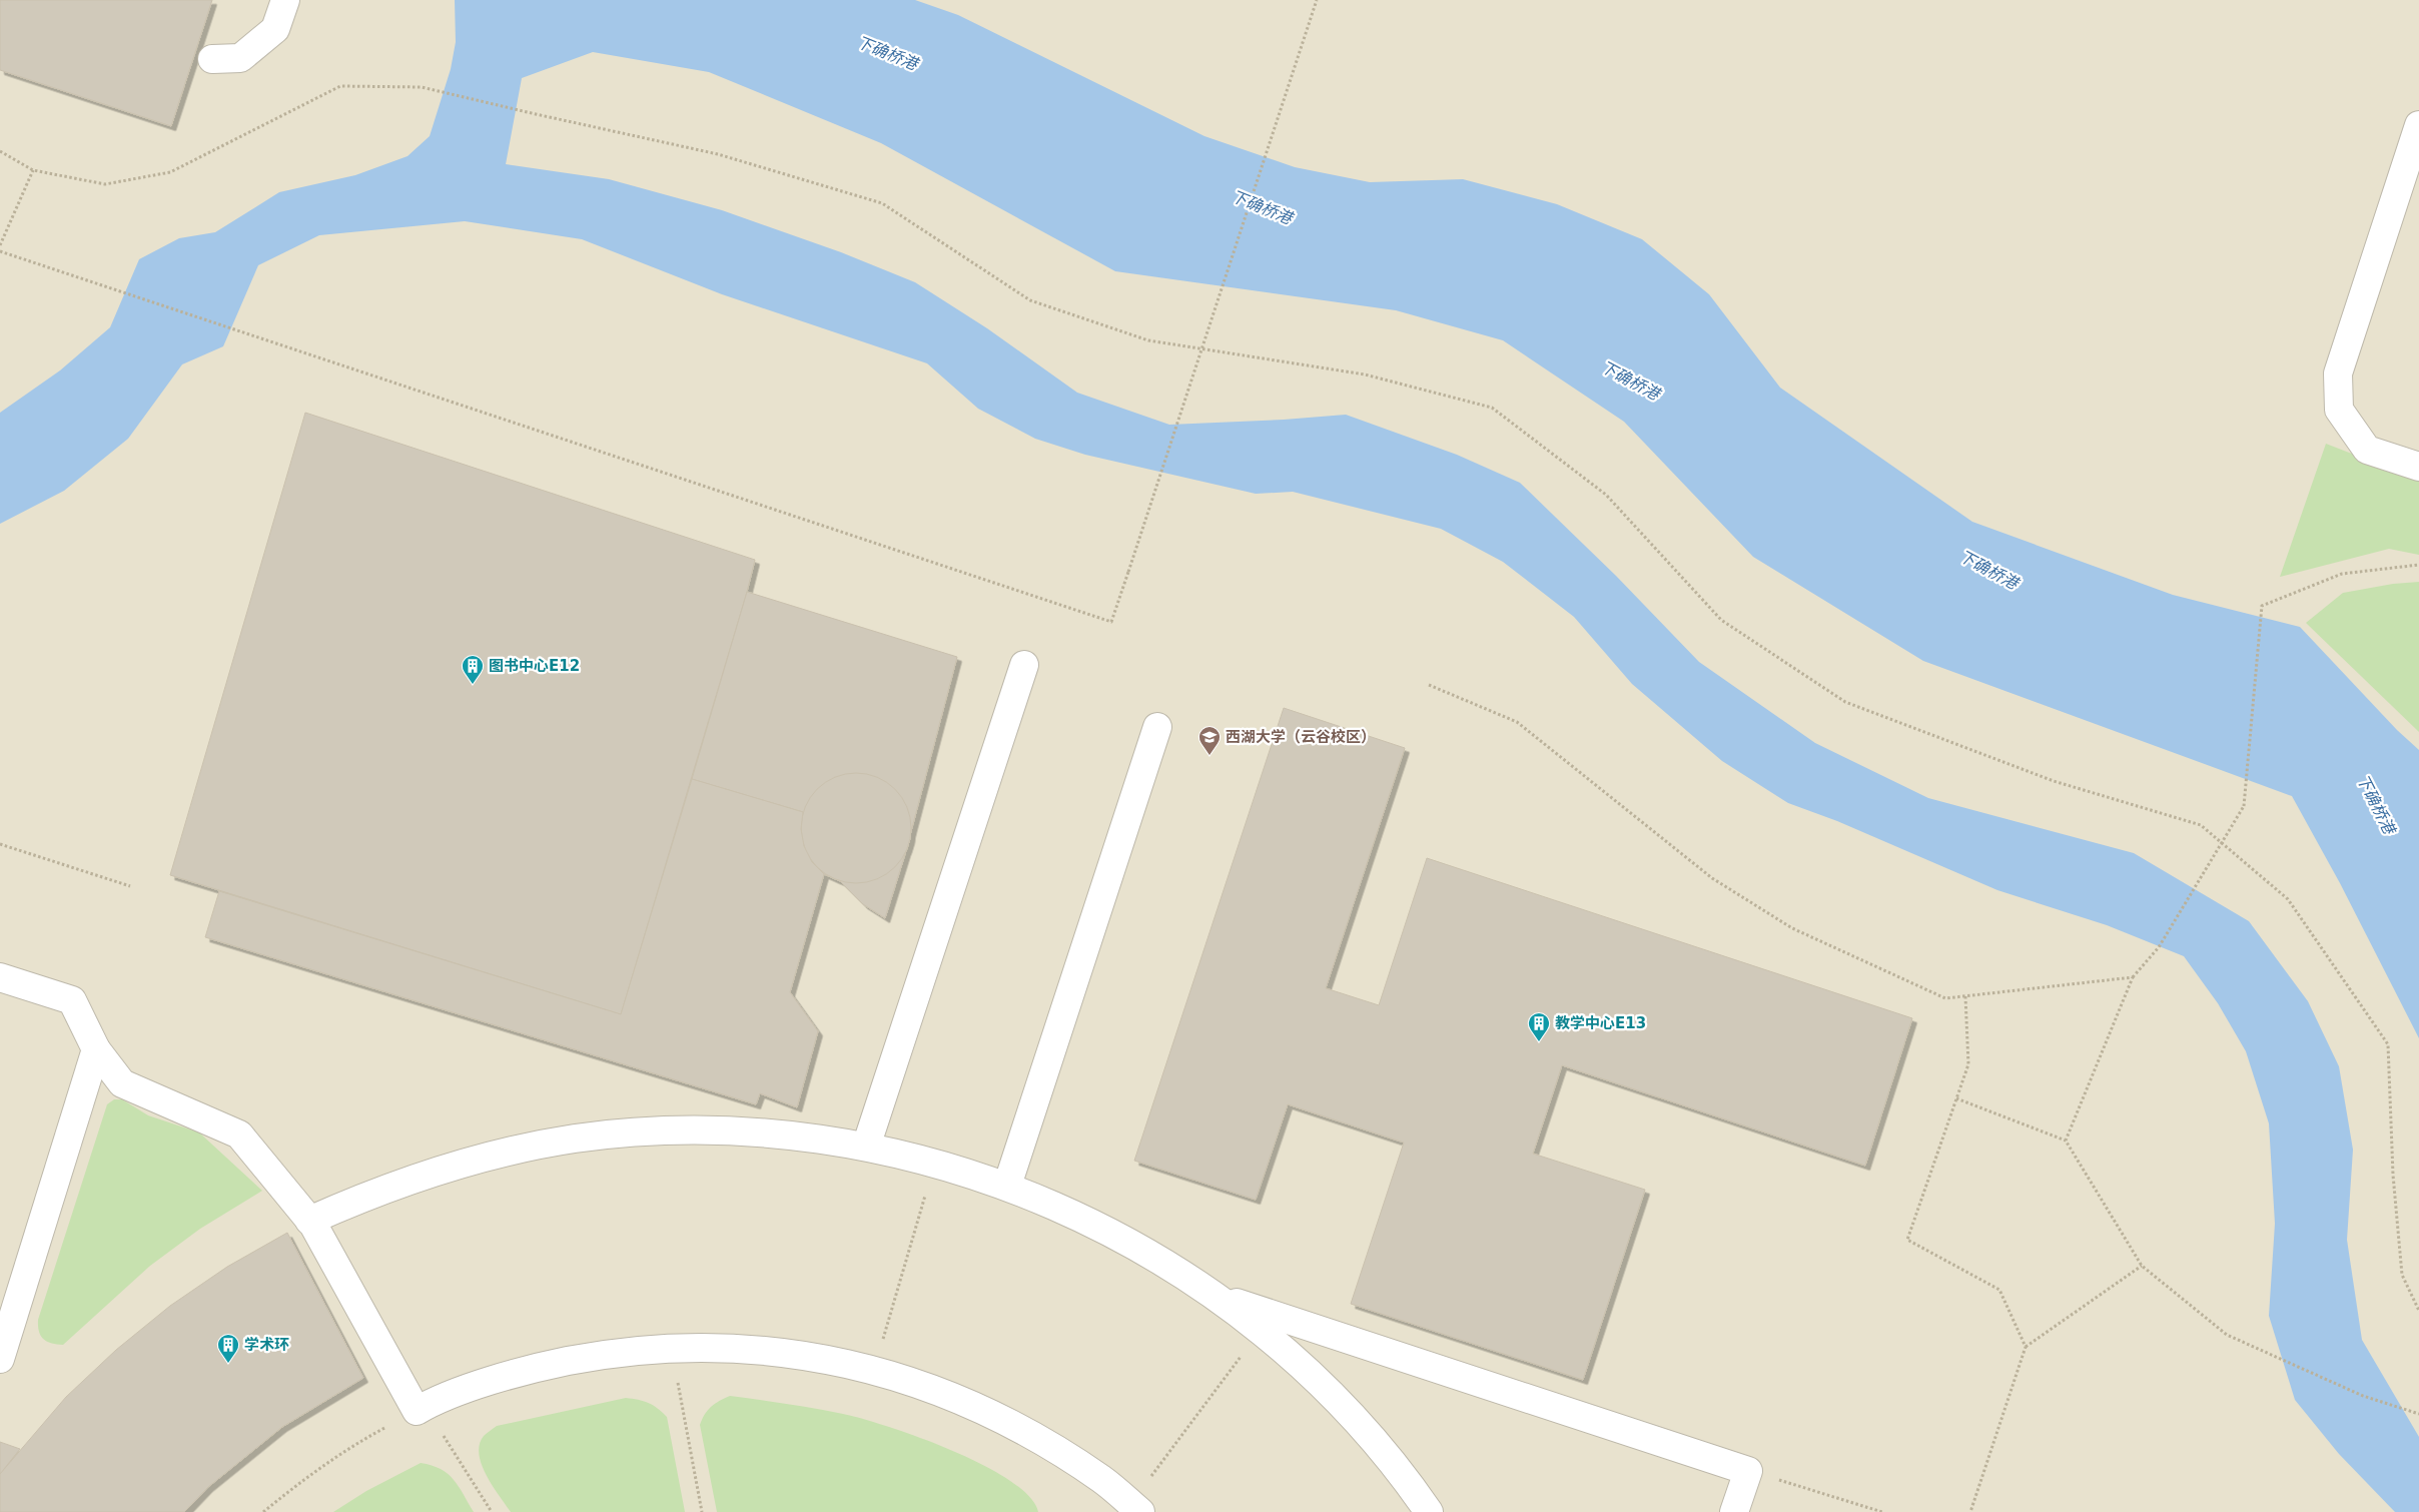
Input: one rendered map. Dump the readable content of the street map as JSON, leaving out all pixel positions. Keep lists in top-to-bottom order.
{
  "water": ["下确桥港"],
  "places": {
    "building": ["图书中心E12", "教学中心E13", "学术环"],
    "school or university": ["西湖大学（云谷校区）"]
  }
}
